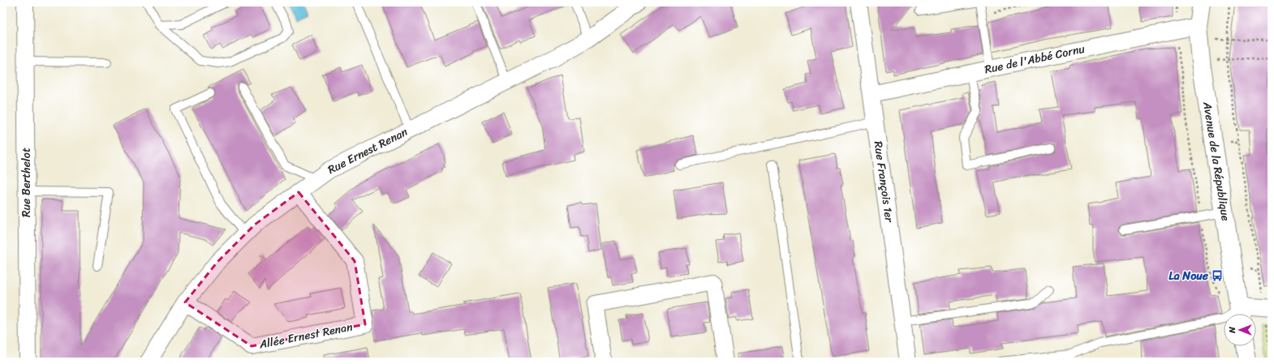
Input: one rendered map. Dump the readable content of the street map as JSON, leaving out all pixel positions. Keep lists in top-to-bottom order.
{
  "streets": {
    "main road": ["Avenue de la République"],
    "street": [
      "Rue de l'Abbé Cornu",
      "Rue Ernest Renan",
      "Rue François 1er",
      "Rue Berthelot",
      "Allée Ernest Renan"
    ]
  },
  "crossings": [
    ["Rue de l'Abbé Cornu", "Avenue de la République"],
    ["Rue de l'Abbé Cornu", "Rue François 1er"],
    ["Rue Ernest Renan", "Allée Ernest Renan"]
  ],
  "places": {
    "bus stop": ["La Noue"]
  },
  "north": "left"
}
